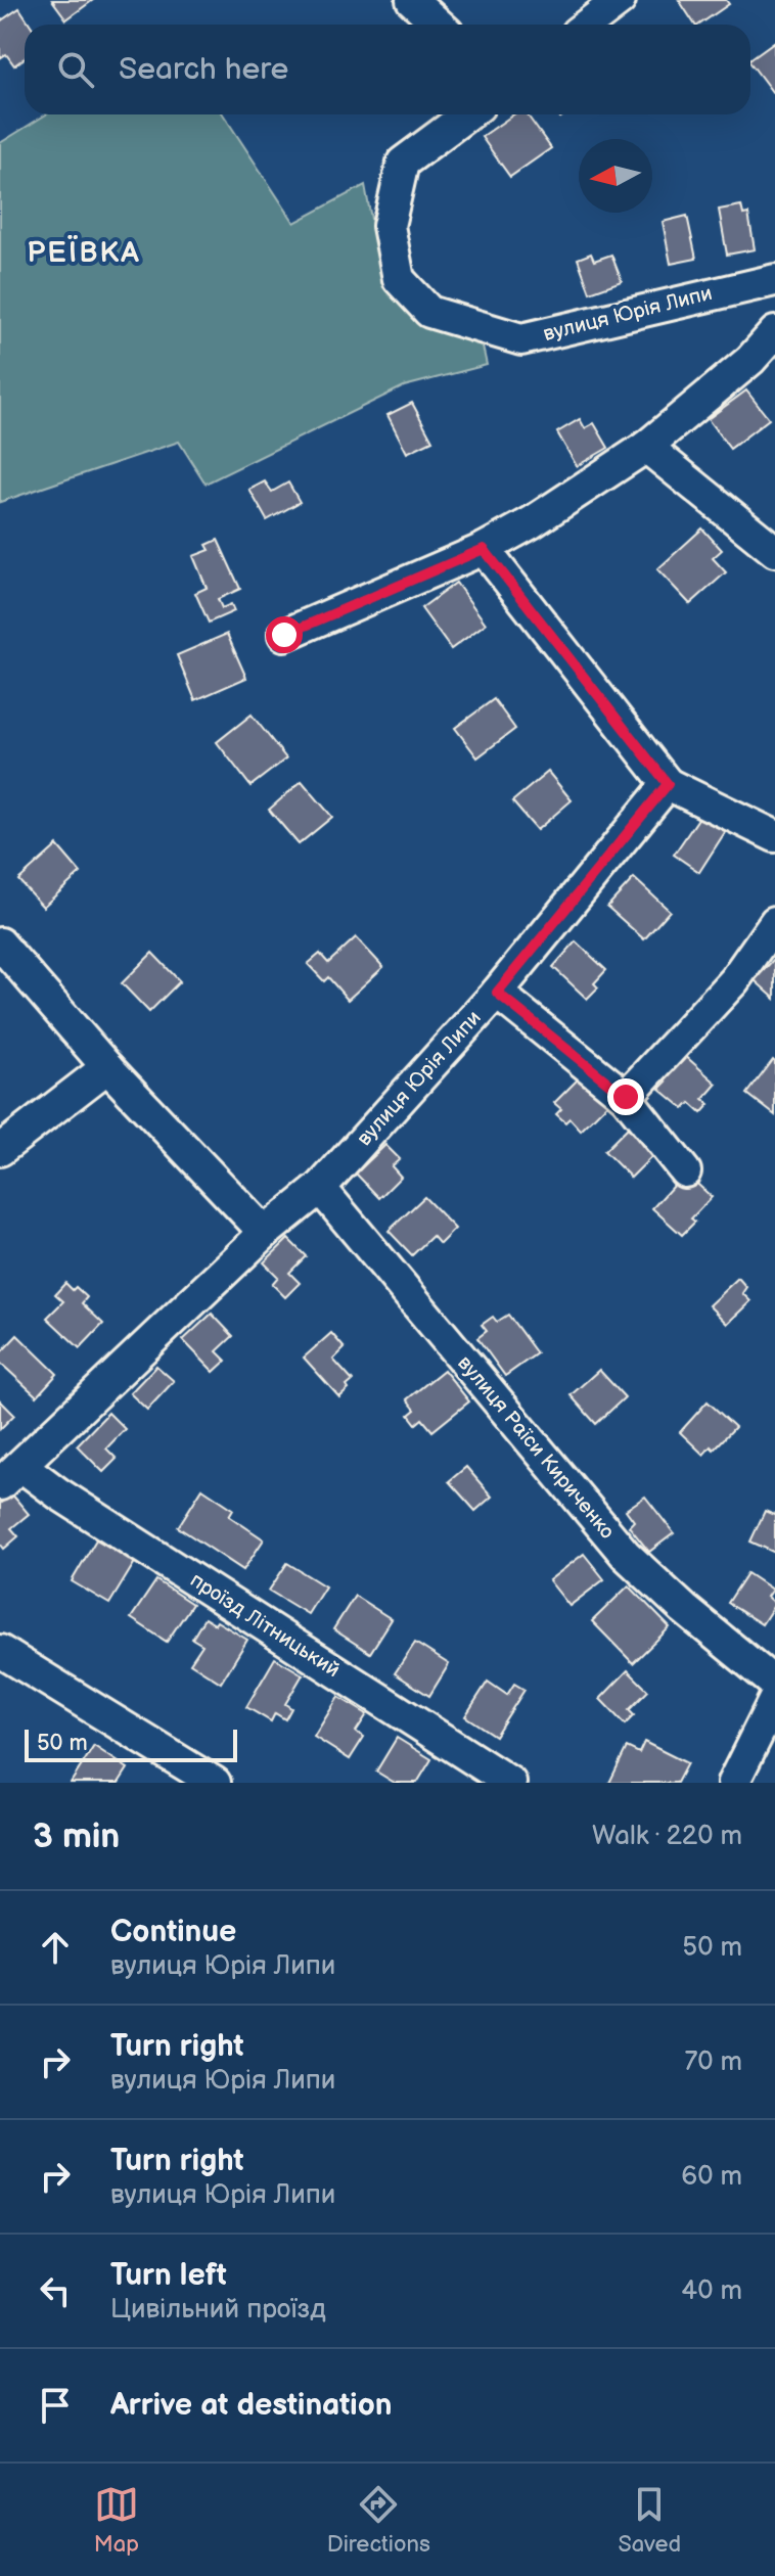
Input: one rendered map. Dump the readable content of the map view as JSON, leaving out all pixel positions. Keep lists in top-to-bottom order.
{
  "streets": {
    "street": ["вулиця Юрія Липи", "вулиця Раїси Кириченко", "проїзд Літницький"]
  },
  "crossings": [
    ["вулиця Юрія Липи", "вулиця Раїси Кириченко"],
    ["вулиця Юрія Липи", "проїзд Літницький"]
  ],
  "districts": ["РЕЇВКА"],
  "scale_bar": "50 m",
  "north": "left",
  "page": {
    "search": "Search here",
    "scale": "50 m",
    "heading": ["3 min", "Walk · 220 m"],
    "list": [
      ["Continue", "вулиця Юрія Липи", "50 m"],
      ["Turn right", "вулиця Юрія Липи", "70 m"],
      ["Turn right", "вулиця Юрія Липи", "60 m"],
      ["Turn left", "Цивільний проїзд", "40 m"],
      "Arrive at destination"
    ],
    "nav": ["Map", "Directions", "Saved"]
  }
}
